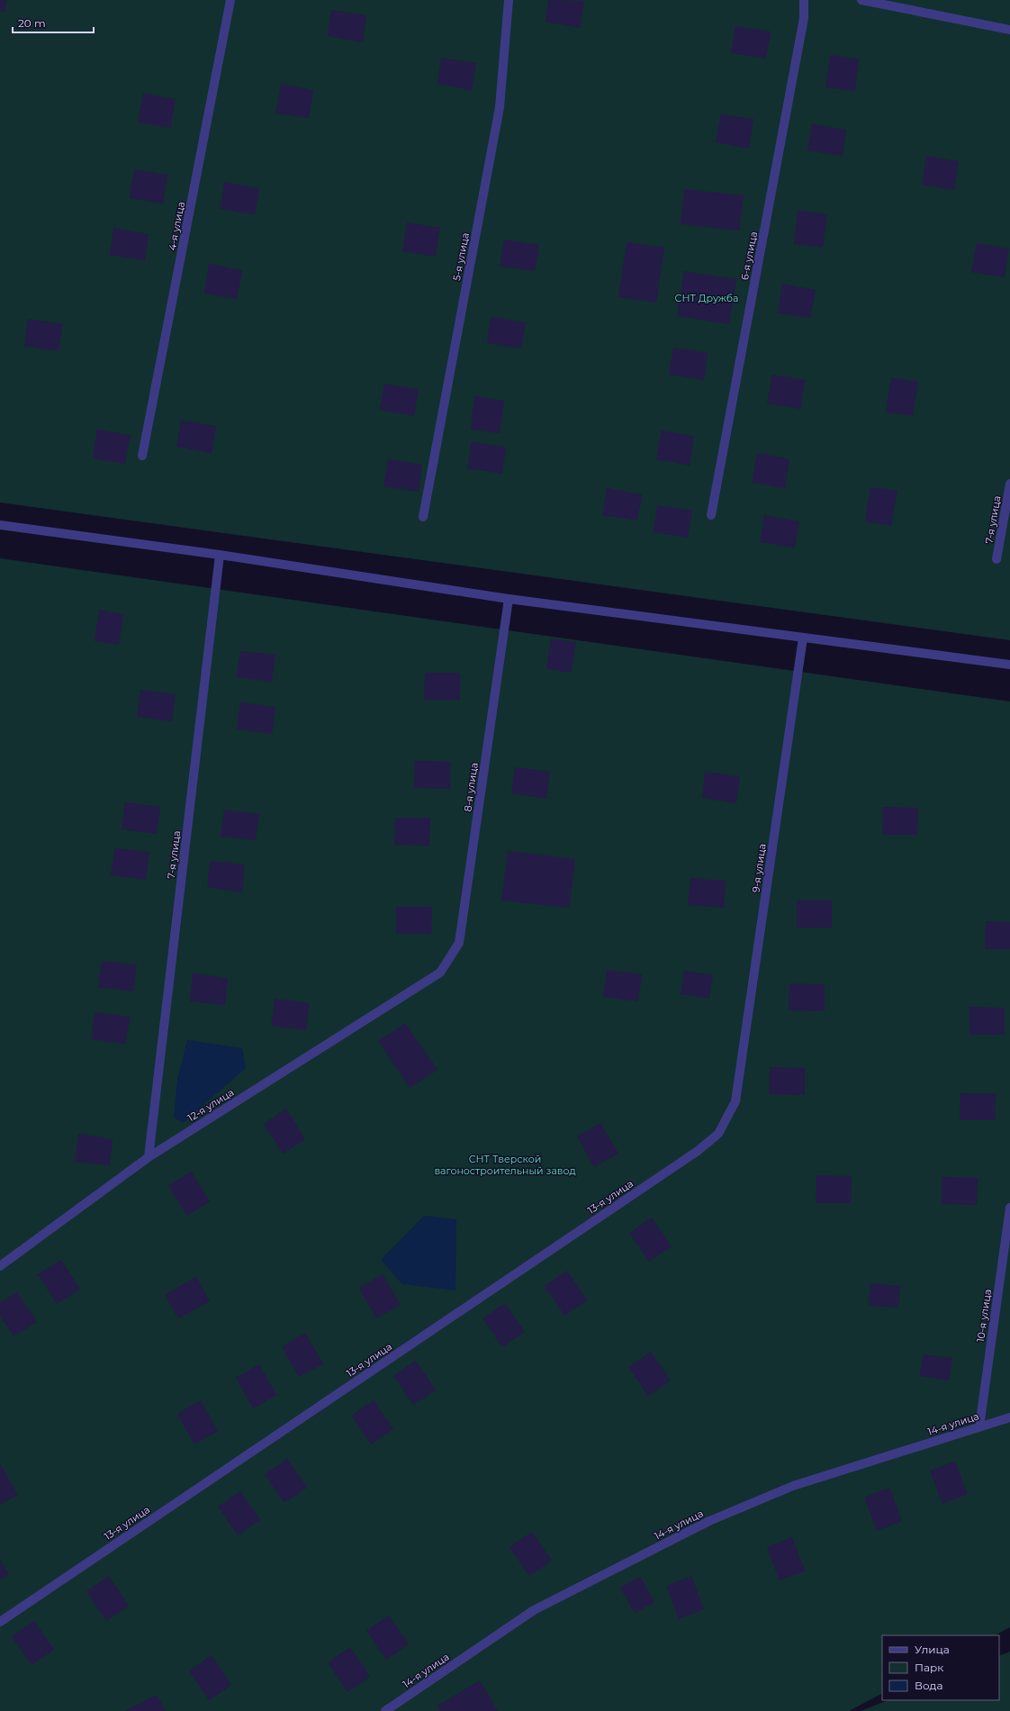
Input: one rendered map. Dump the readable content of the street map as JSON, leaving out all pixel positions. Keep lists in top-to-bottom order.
{
  "streets": {
    "street": [
      "4-я улица",
      "6-я улица",
      "5-я улица",
      "7-я улица",
      "8-я улица",
      "9-я улица",
      "12-я улица",
      "13-я улица",
      "10-я улица",
      "14-я улица"
    ]
  },
  "crossings": [
    ["7-я улица", "12-я улица"],
    ["8-я улица", "12-я улица"],
    ["9-я улица", "13-я улица"],
    ["10-я улица", "14-я улица"]
  ],
  "parks": ["СНТ Дружба", "СНТ Тверской вагоностроительный завод"],
  "legend": ["Улица", "Парк", "Вода"],
  "scale_bar": "20 m"
}
